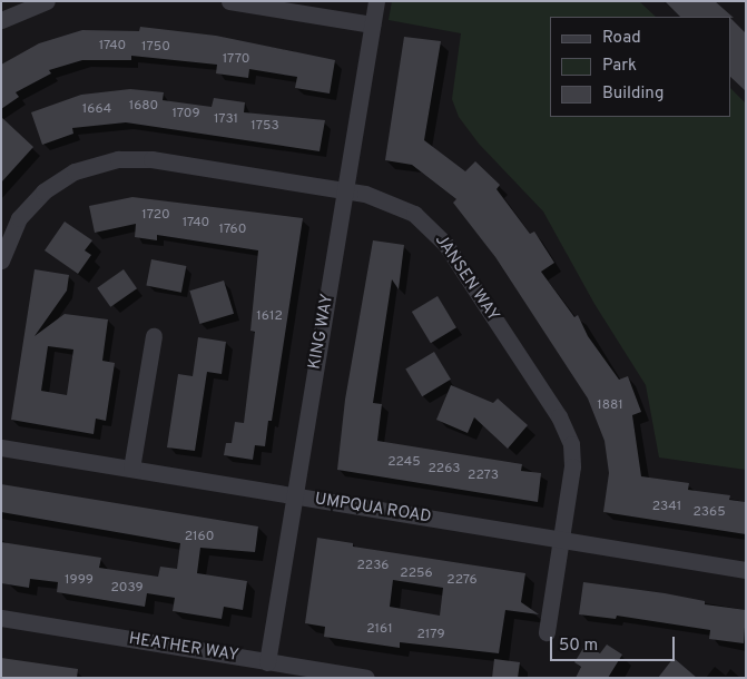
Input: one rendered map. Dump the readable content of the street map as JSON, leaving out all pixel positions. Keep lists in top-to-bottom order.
{
  "streets": {
    "street": [
      "JANSEN WAY",
      "KING WAY",
      "UMPQUA ROAD",
      "HEATHER WAY"
    ]
  },
  "crossings": [
    ["JANSEN WAY", "KING WAY"],
    ["JANSEN WAY", "UMPQUA ROAD"],
    ["KING WAY", "UMPQUA ROAD"],
    ["KING WAY", "HEATHER WAY"]
  ],
  "house_numbers": [
    "1740",
    "1750",
    "1770",
    "1680",
    "1664",
    "1709",
    "1731",
    "1753",
    "1720",
    "1740",
    "1760",
    "1612",
    "1881",
    "2245",
    "2263",
    "2273",
    "2341",
    "2365",
    "2160",
    "2236",
    "2256",
    "1999",
    "2276",
    "2039",
    "2161",
    "2179"
  ],
  "legend": ["Road", "Park", "Building"],
  "scale_bar": "50 m"
}
